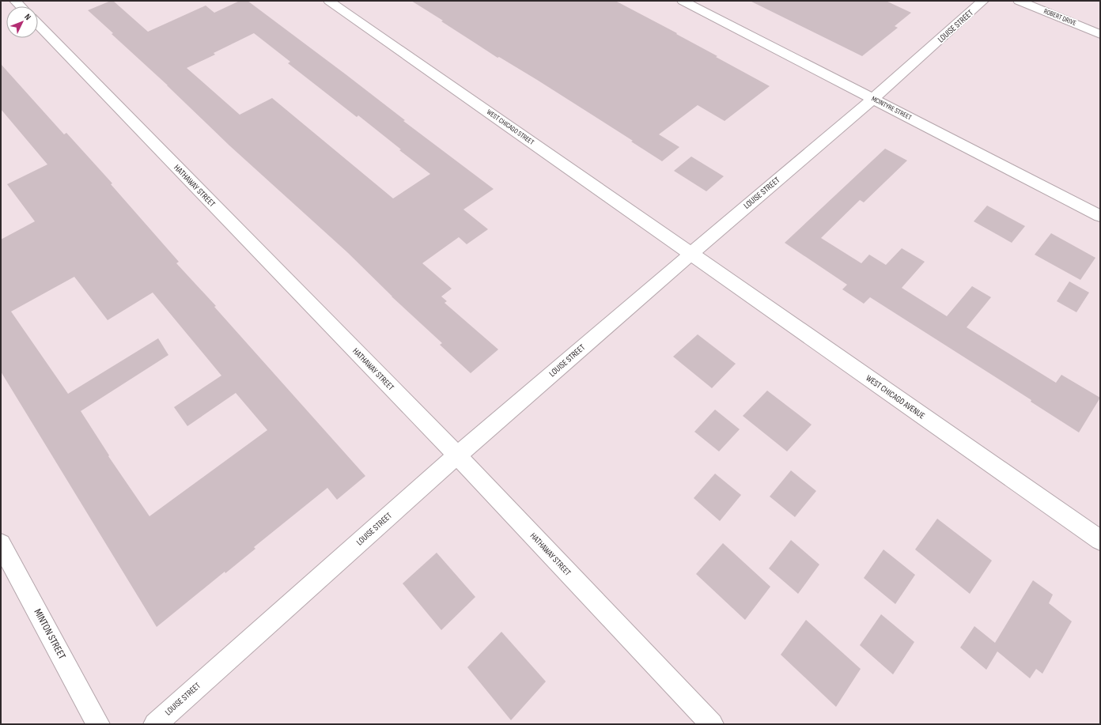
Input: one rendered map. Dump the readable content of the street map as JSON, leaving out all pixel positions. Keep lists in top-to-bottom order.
{
  "streets": {
    "street": [
      "ROBERT DRIVE",
      "LOUISE STREET",
      "MCINTYRE STREET",
      "WEST CHICAGO STREET",
      "HATHAWAY STREET",
      "WEST CHICAGO AVENUE",
      "MINTON STREET"
    ]
  },
  "crossings": [
    ["LOUISE STREET", "MCINTYRE STREET"],
    ["LOUISE STREET", "WEST CHICAGO STREET"],
    ["LOUISE STREET", "HATHAWAY STREET"],
    ["LOUISE STREET", "WEST CHICAGO AVENUE"],
    ["WEST CHICAGO STREET", "WEST CHICAGO AVENUE"]
  ],
  "north": "top right"
}
